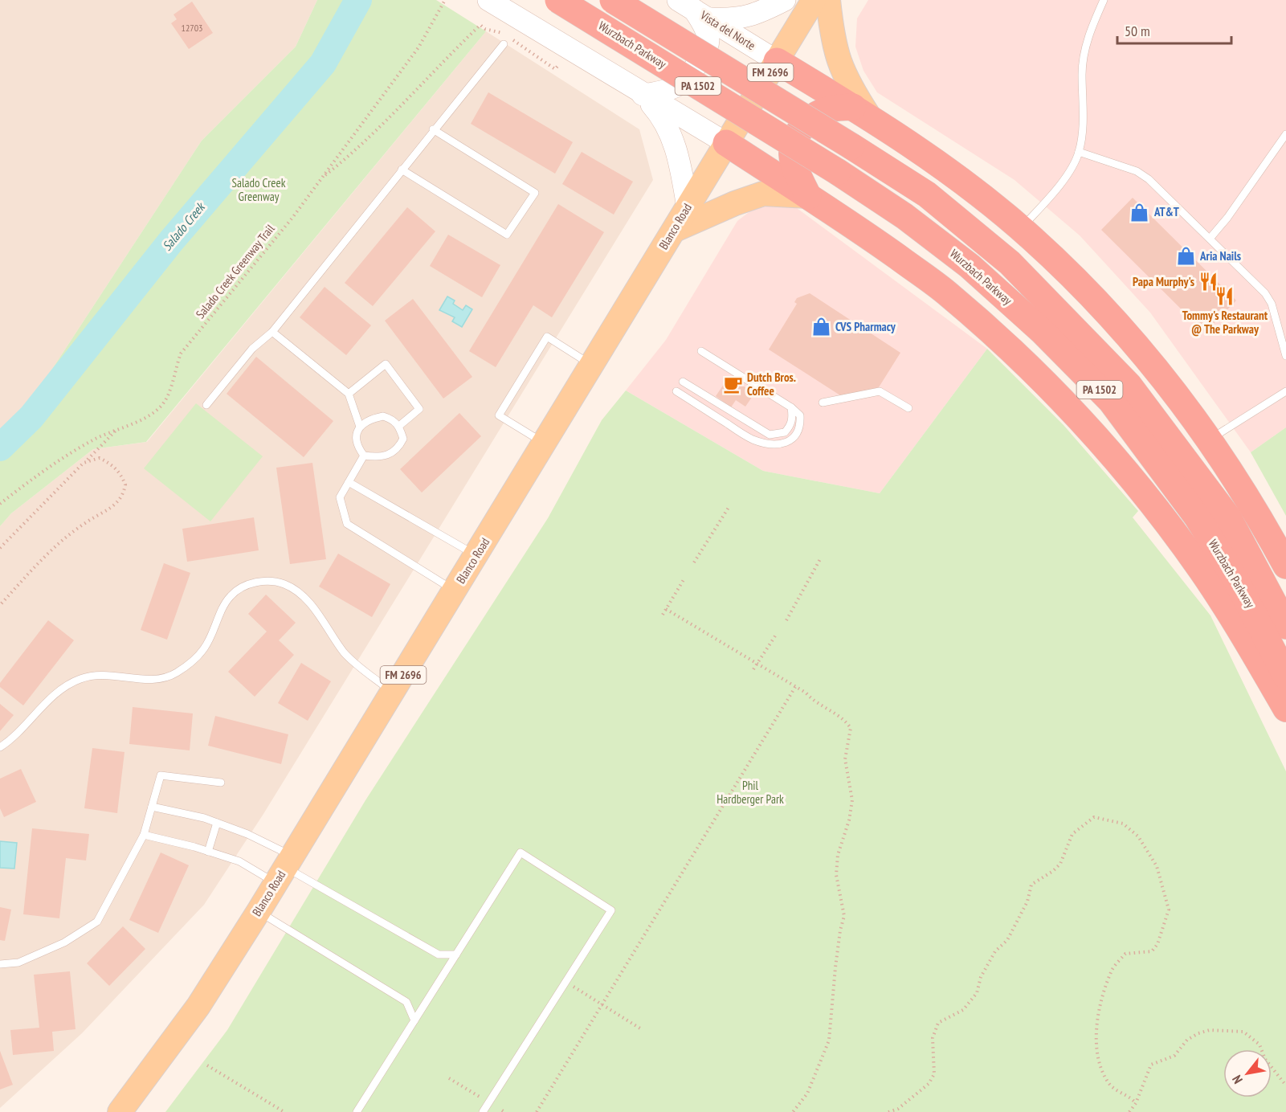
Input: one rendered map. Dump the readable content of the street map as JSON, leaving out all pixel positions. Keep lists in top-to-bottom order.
{
  "streets": {
    "highway": ["Wurzbach Parkway", "PA 1502"],
    "main road": ["FM 2696", "Blanco Road"],
    "street": ["Vista del Norte"],
    "path": ["Salado Creek Greenway Trail"]
  },
  "crossings": [
    ["Vista del Norte", "Blanco Road"]
  ],
  "water": ["Salado Creek"],
  "parks": ["Salado Creek Greenway", "Phil Hardberger Park"],
  "places": {
    "shop": ["AT&T", "Aria Nails", "CVS Pharmacy"],
    "restaurant": ["Papa Murphy's", "Tommy's Restaurant @ The Parkway"],
    "cafe": ["Dutch Bros. Coffee"]
  },
  "house_numbers": ["12703"],
  "scale_bar": "50 m",
  "north": "bottom left"
}
